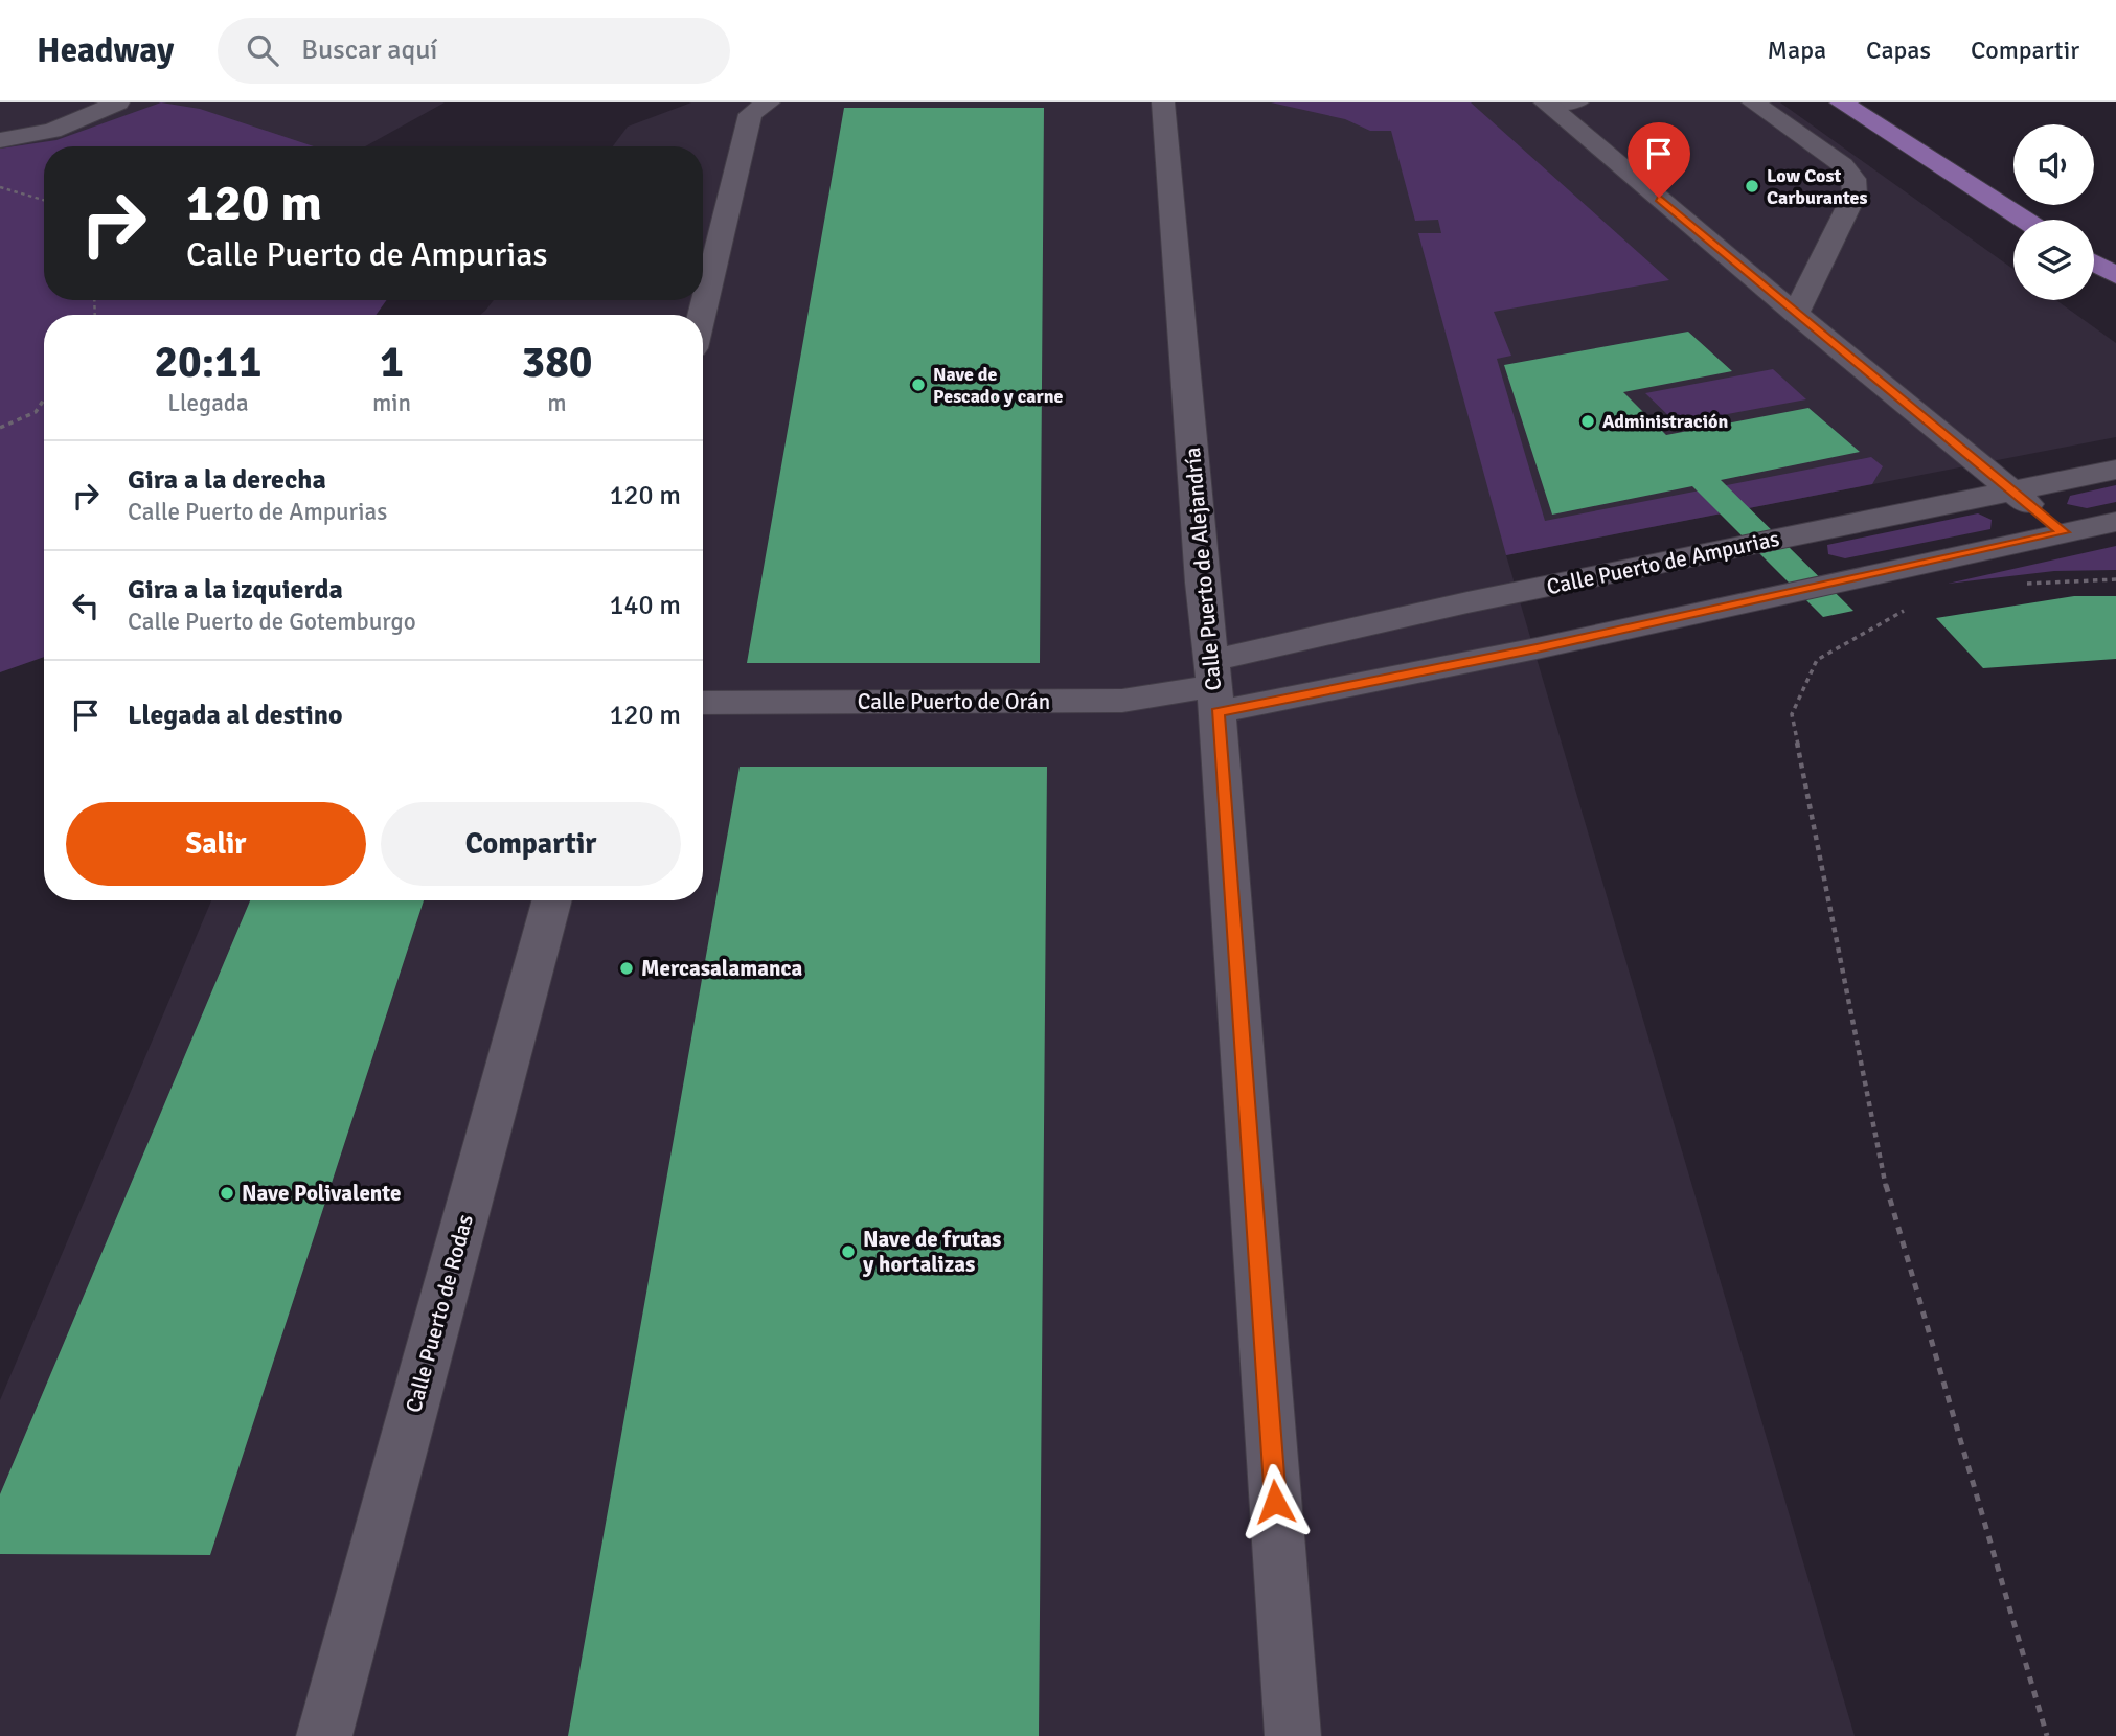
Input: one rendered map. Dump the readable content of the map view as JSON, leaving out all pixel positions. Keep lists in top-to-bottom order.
{
  "streets": {
    "street": [
      "Calle Puerto de Ampurias",
      "Calle Puerto de Alejandría",
      "Calle Puerto de Orán",
      "Calle Puerto de Rodas"
    ]
  },
  "crossings": [
    ["Calle Puerto de Ampurias", "Calle Puerto de Alejandría"],
    ["Calle Puerto de Ampurias", "Calle Puerto de Orán"],
    ["Calle Puerto de Alejandría", "Calle Puerto de Orán"]
  ],
  "places": [
    "Low Cost Carburantes",
    "Nave de Pescado y carne",
    "Administración",
    "Mercasalamanca",
    "Nave Polivalente",
    "Nave de frutas y hortalizas"
  ],
  "page": {
    "header": "Headway",
    "search": "Buscar aquí",
    "nav": ["Mapa", "Capas", "Compartir"],
    "turn": ["120 m", "Calle Puerto de Ampurias"],
    "eta": [
      "20:11",
      "Llegada",
      "1",
      "min",
      "380",
      "m"
    ],
    "list": [
      {
        "name": "Gira a la derecha",
        "note": "Calle Puerto de Ampurias",
        "value": "120 m"
      },
      {
        "name": "Gira a la izquierda",
        "note": "Calle Puerto de Gotemburgo",
        "value": "140 m"
      },
      {
        "name": "Llegada al destino",
        "value": "120 m"
      }
    ],
    "buttons": ["Salir", "Compartir"]
  }
}
